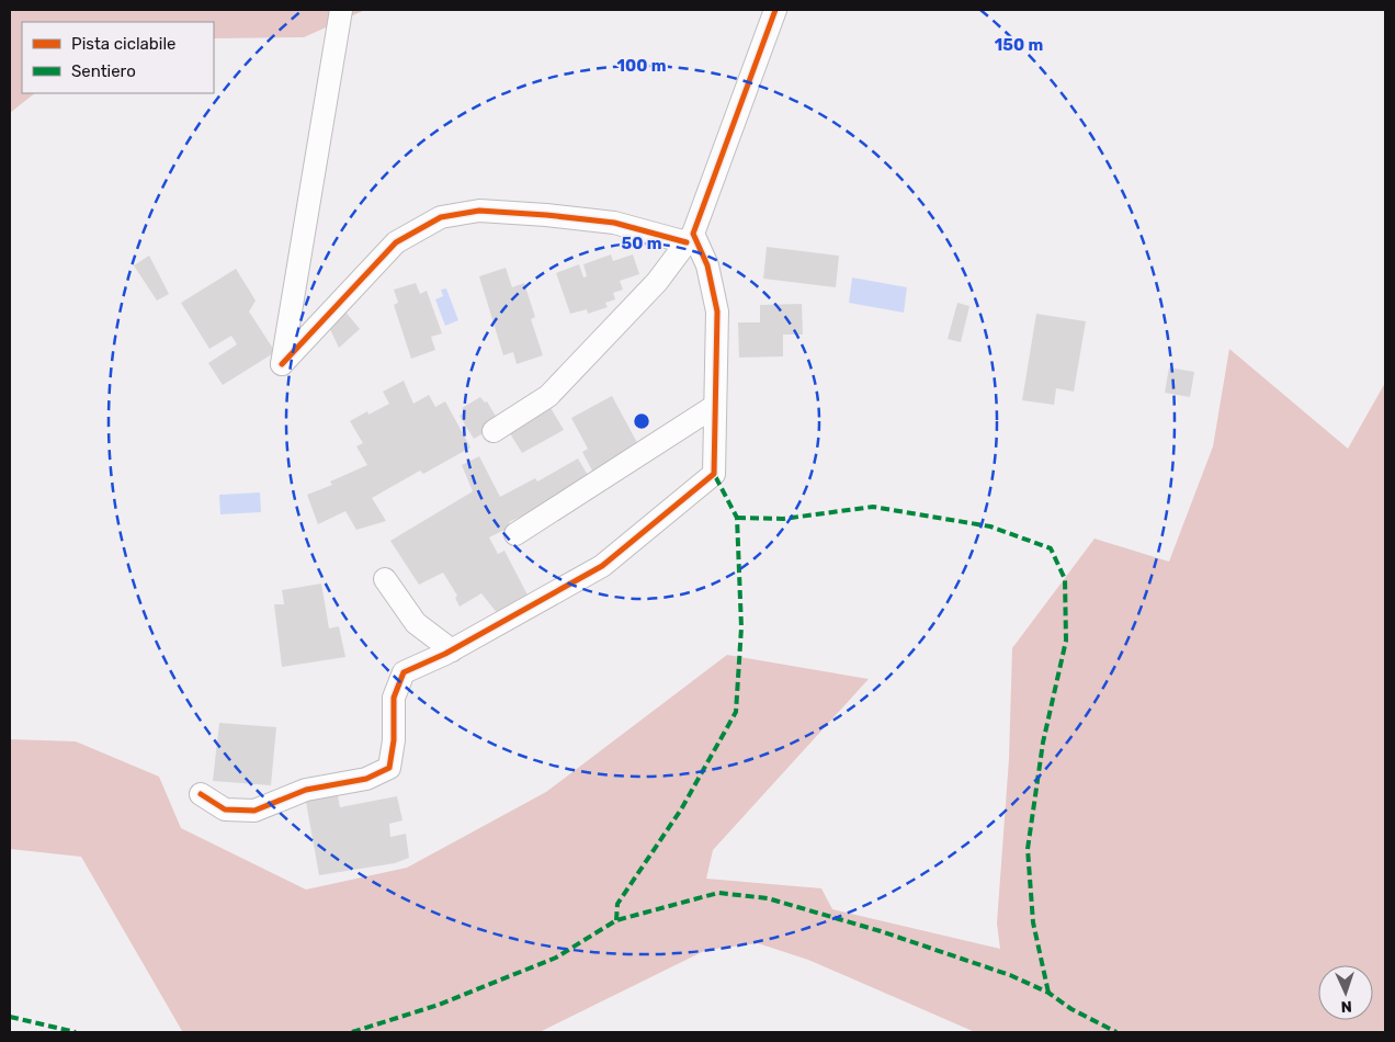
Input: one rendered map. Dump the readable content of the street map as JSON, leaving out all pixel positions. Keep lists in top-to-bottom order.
{
  "legend": ["Pista ciclabile", "Sentiero"],
  "north": "bottom",
  "rings": ["150 m", "100 m", "50 m"]
}
